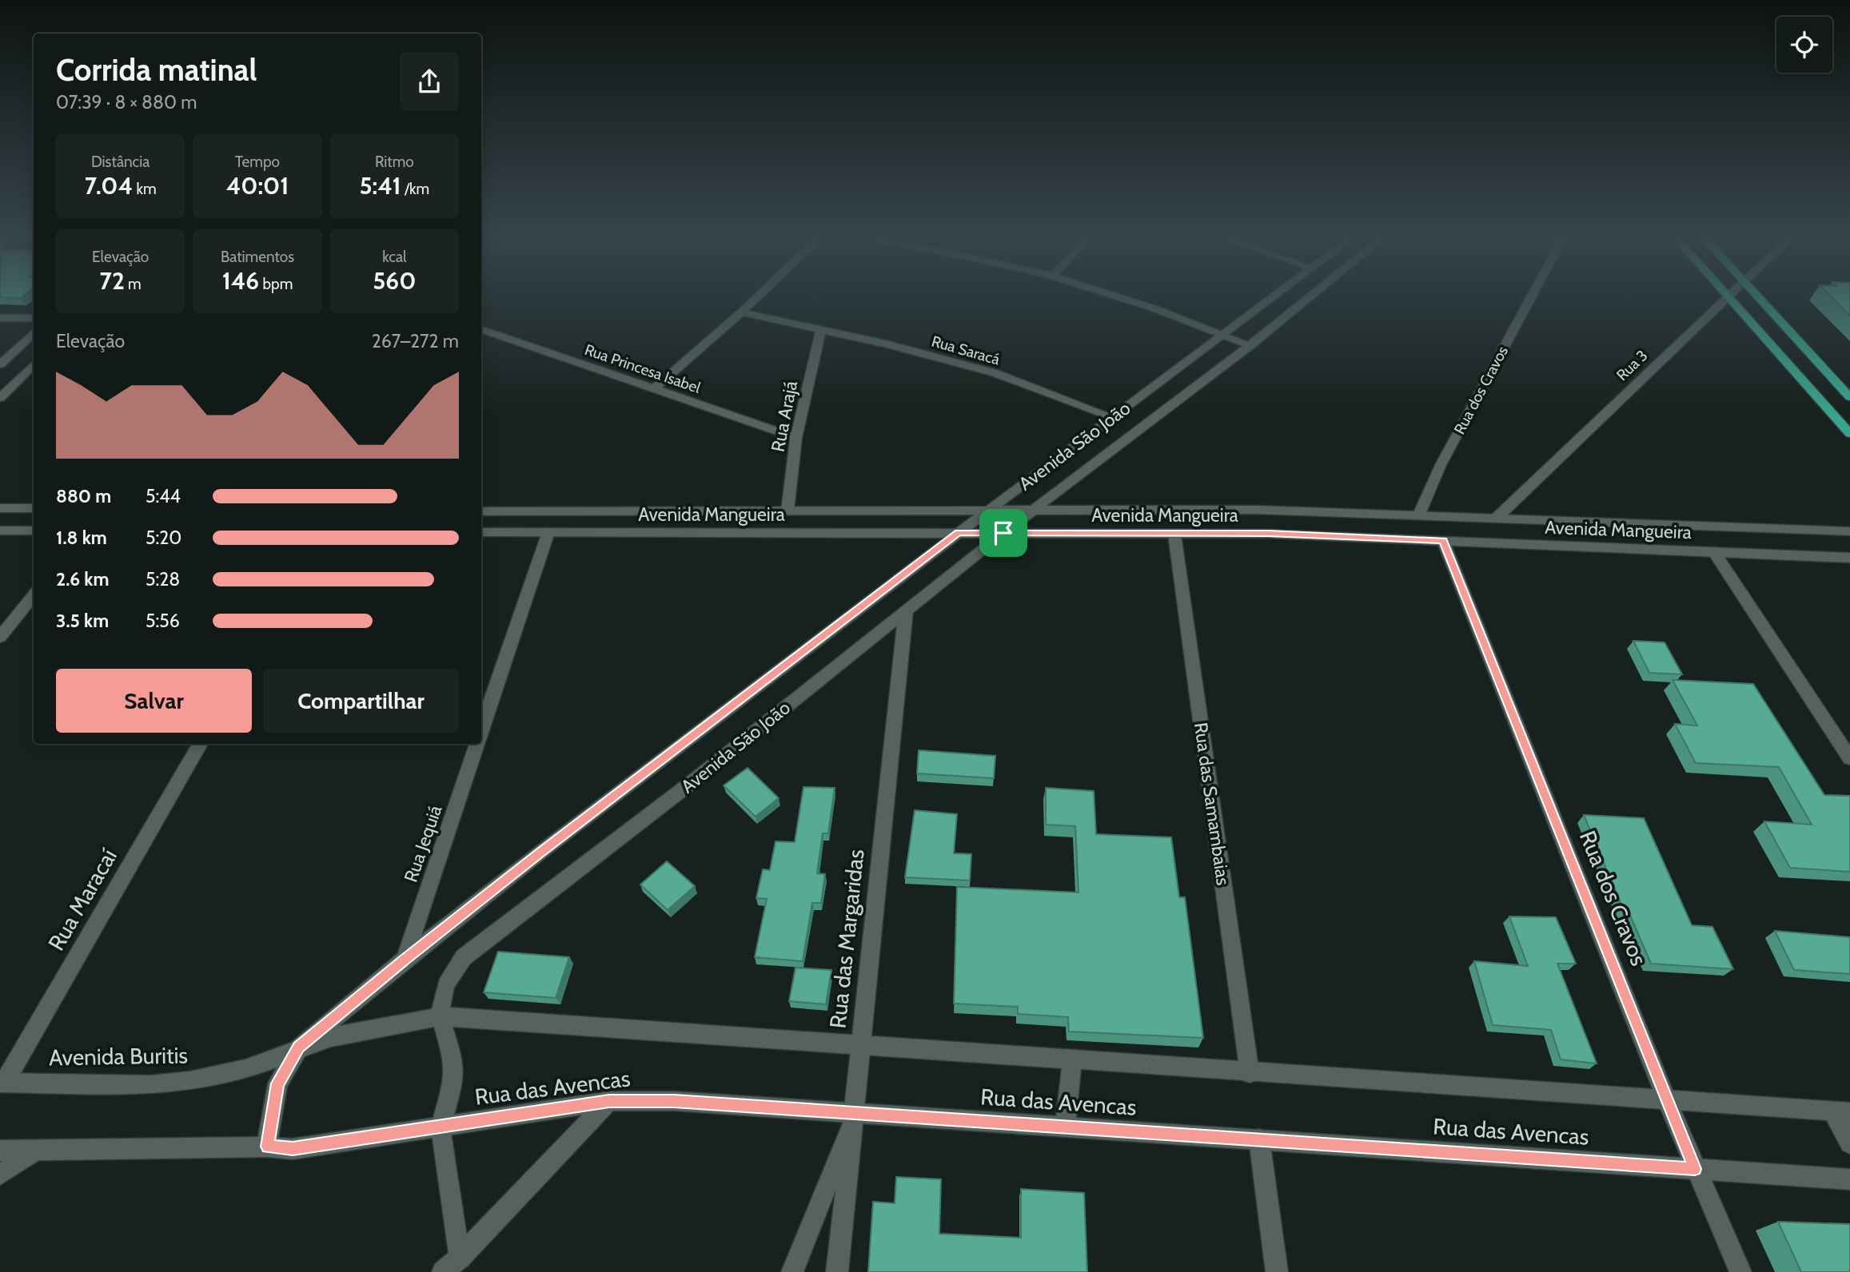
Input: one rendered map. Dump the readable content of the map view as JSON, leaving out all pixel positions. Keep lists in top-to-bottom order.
{
  "streets": {
    "street": [
      "Rua Saracá",
      "Rua 3",
      "Rua Princesa Isabel",
      "Rua dos Cravos",
      "Rua Arajá",
      "Avenida São João",
      "Avenida Mangueira",
      "Rua das Samambaias",
      "Rua Jequiá",
      "Rua Maracaí",
      "Rua das Margaridas",
      "Avenida Buritis",
      "Rua das Avencas"
    ]
  },
  "crossings": [
    ["Rua Saracá", "Rua Arajá"],
    ["Rua Saracá", "Avenida São João"],
    ["Rua 3", "Avenida Mangueira"],
    ["Rua Princesa Isabel", "Rua Arajá"],
    ["Rua dos Cravos", "Avenida Mangueira"],
    ["Rua dos Cravos", "Rua das Avencas"],
    ["Rua Arajá", "Avenida Mangueira"],
    ["Avenida São João", "Avenida Mangueira"],
    ["Avenida São João", "Rua Jequiá"],
    ["Avenida São João", "Rua das Margaridas"],
    ["Avenida São João", "Avenida Buritis"],
    ["Avenida São João", "Rua das Avencas"],
    ["Avenida Mangueira", "Rua das Samambaias"],
    ["Avenida Mangueira", "Rua Jequiá"],
    ["Rua das Samambaias", "Rua das Avencas"],
    ["Rua Maracaí", "Avenida Buritis"],
    ["Rua das Margaridas", "Rua das Avencas"],
    ["Avenida Buritis", "Rua das Avencas"]
  ],
  "page": {
    "heading": ["Corrida matinal", "07:39 · 8 × 880 m"],
    "stats": [
      ["Distância", "7.04 km"],
      ["Tempo", "40:01"],
      ["Ritmo", "5:41 /km"],
      ["Elevação", "72 m"],
      ["Batimentos", "146 bpm"],
      ["kcal", "560"]
    ],
    "chart": ["Elevação", "267–272 m"],
    "list": [
      {
        "name": "880 m",
        "note": "5:44"
      },
      {
        "name": "1.8 km",
        "note": "5:20"
      },
      {
        "name": "2.6 km",
        "note": "5:28"
      },
      {
        "name": "3.5 km",
        "note": "5:56"
      }
    ],
    "buttons": ["Salvar", "Compartilhar"]
  }
}
